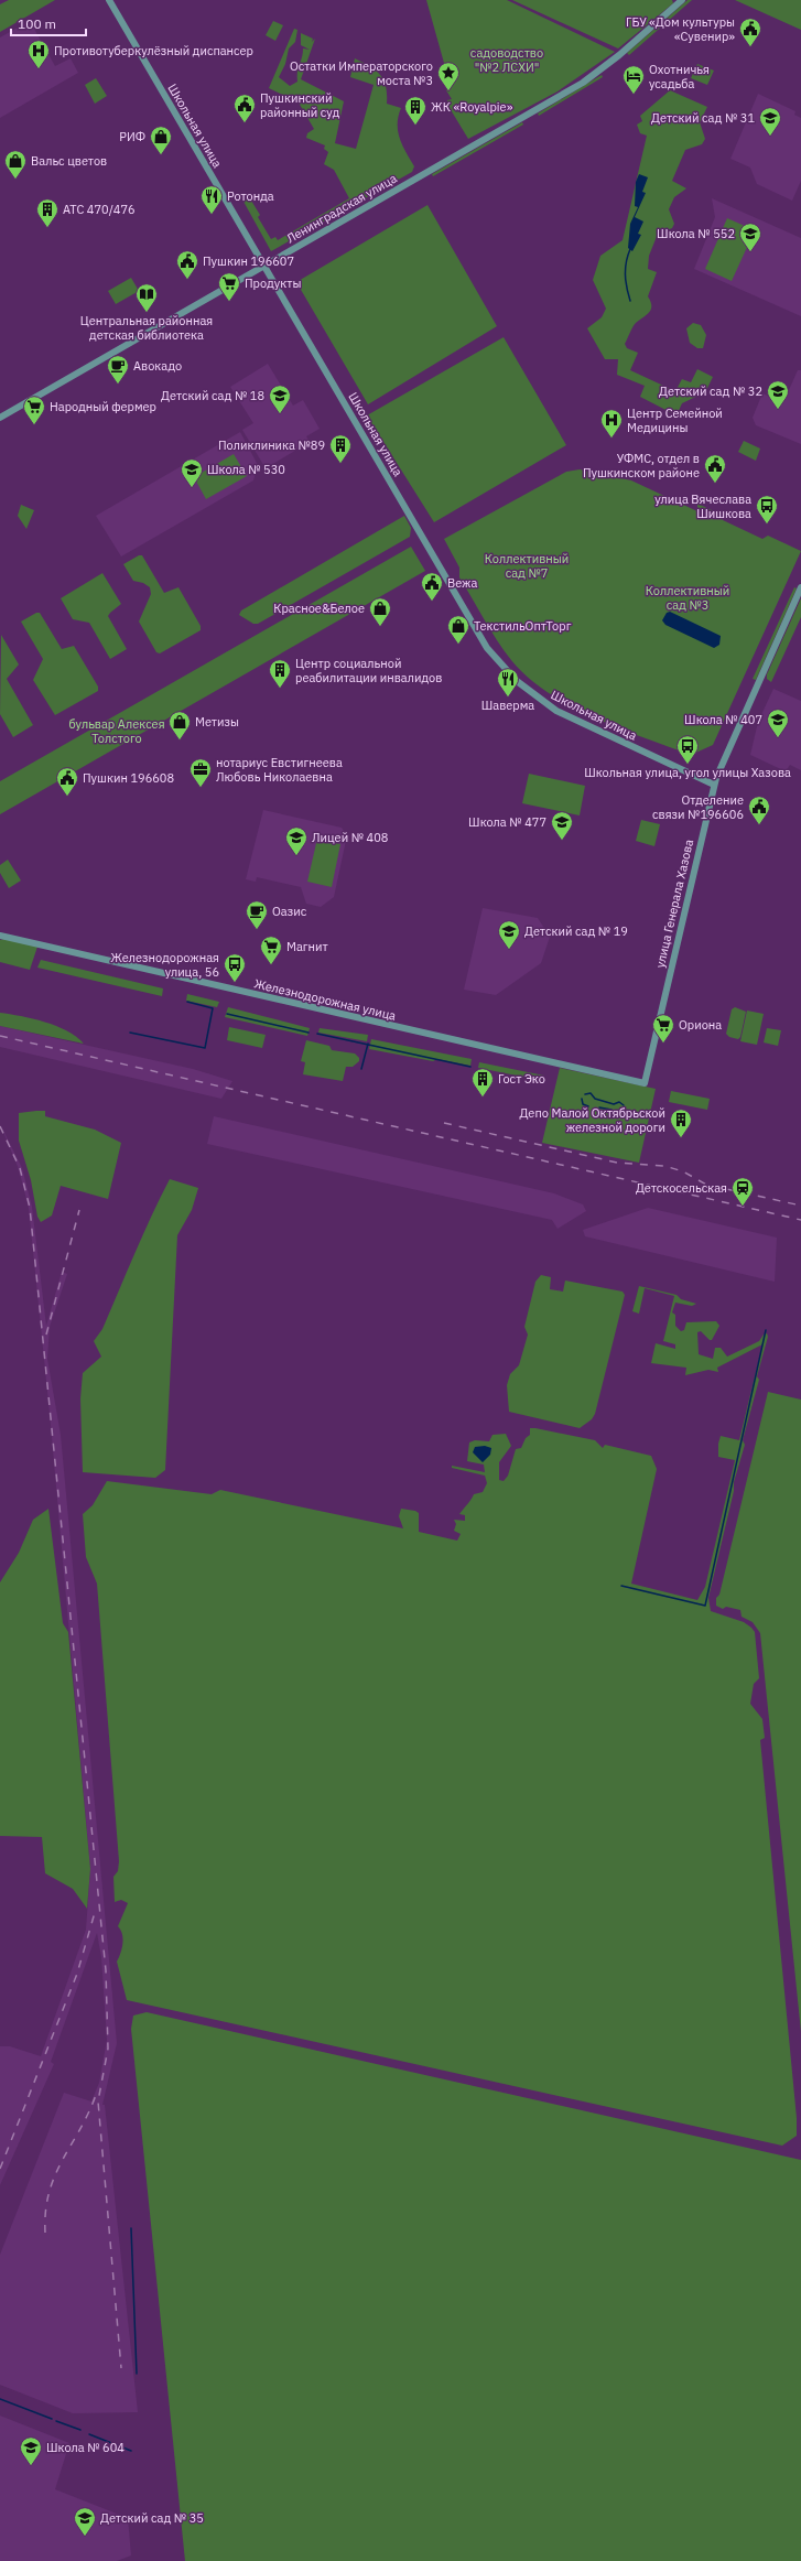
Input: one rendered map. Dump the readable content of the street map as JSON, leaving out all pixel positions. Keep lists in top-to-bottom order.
{
  "streets": {
    "street": [
      "Школьная улица",
      "Ленинградская улица",
      "улица Генерала Хазова",
      "Железнодорожная улица"
    ]
  },
  "crossings": [
    ["Школьная улица", "Ленинградская улица"],
    ["Школьная улица", "улица Генерала Хазова"],
    ["улица Генерала Хазова", "Железнодорожная улица"]
  ],
  "parks": [
    "садоводство \"№2 ЛСХИ\"",
    "Коллективный сад №7",
    "Коллективный сад №3",
    "бульвар Алексея Толстого"
  ],
  "places": {
    "public building": [
      "ГБУ «Дом культуры «Сувенир»",
      "Пушкинский районный суд",
      "Пушкин 196607",
      "УФМС, отдел в Пушкинском районе",
      "Вежа",
      "Пушкин 196608",
      "Отделение связи №196606"
    ],
    "hospital": ["Противотуберкулёзный диспансер", "Центр Семейной Медицины"],
    "place": ["Остатки Императорского моста №3"],
    "hotel": ["Охотничья усадьба"],
    "building": [
      "ЖК «Royalpie»",
      "АТС 470/476",
      "Поликлиника №89",
      "Центр социальной реабилитации инвалидов",
      "Гост Эко",
      "Депо Малой Октябрьской железной дороги"
    ],
    "school or university": [
      "Детский сад № 31",
      "Школа № 552",
      "Детский сад № 32",
      "Детский сад № 18",
      "Школа № 530",
      "Школа № 407",
      "Школа № 477",
      "Лицей № 408",
      "Детский сад № 19",
      "Школа № 604",
      "Детский сад № 35"
    ],
    "shop": [
      "РИФ",
      "Вальс цветов",
      "Красное&Белое",
      "ТекстильОптТорг",
      "Метизы"
    ],
    "restaurant": ["Ротонда", "Шаверма"],
    "supermarket": [
      "Продукты",
      "Народный фермер",
      "Магнит",
      "Ориона"
    ],
    "library": ["Центральная районная детская библиотека"],
    "cafe": ["Авокадо", "Оазис"],
    "bus stop": ["улица Вячеслава Шишкова", "Школьная улица, угол улицы Хазова", "Железнодорожная улица, 56"],
    "office": ["нотариус Евстигнеева Любовь Николаевна"],
    "station": ["Детскосельская"]
  },
  "scale_bar": "100 m"
}
